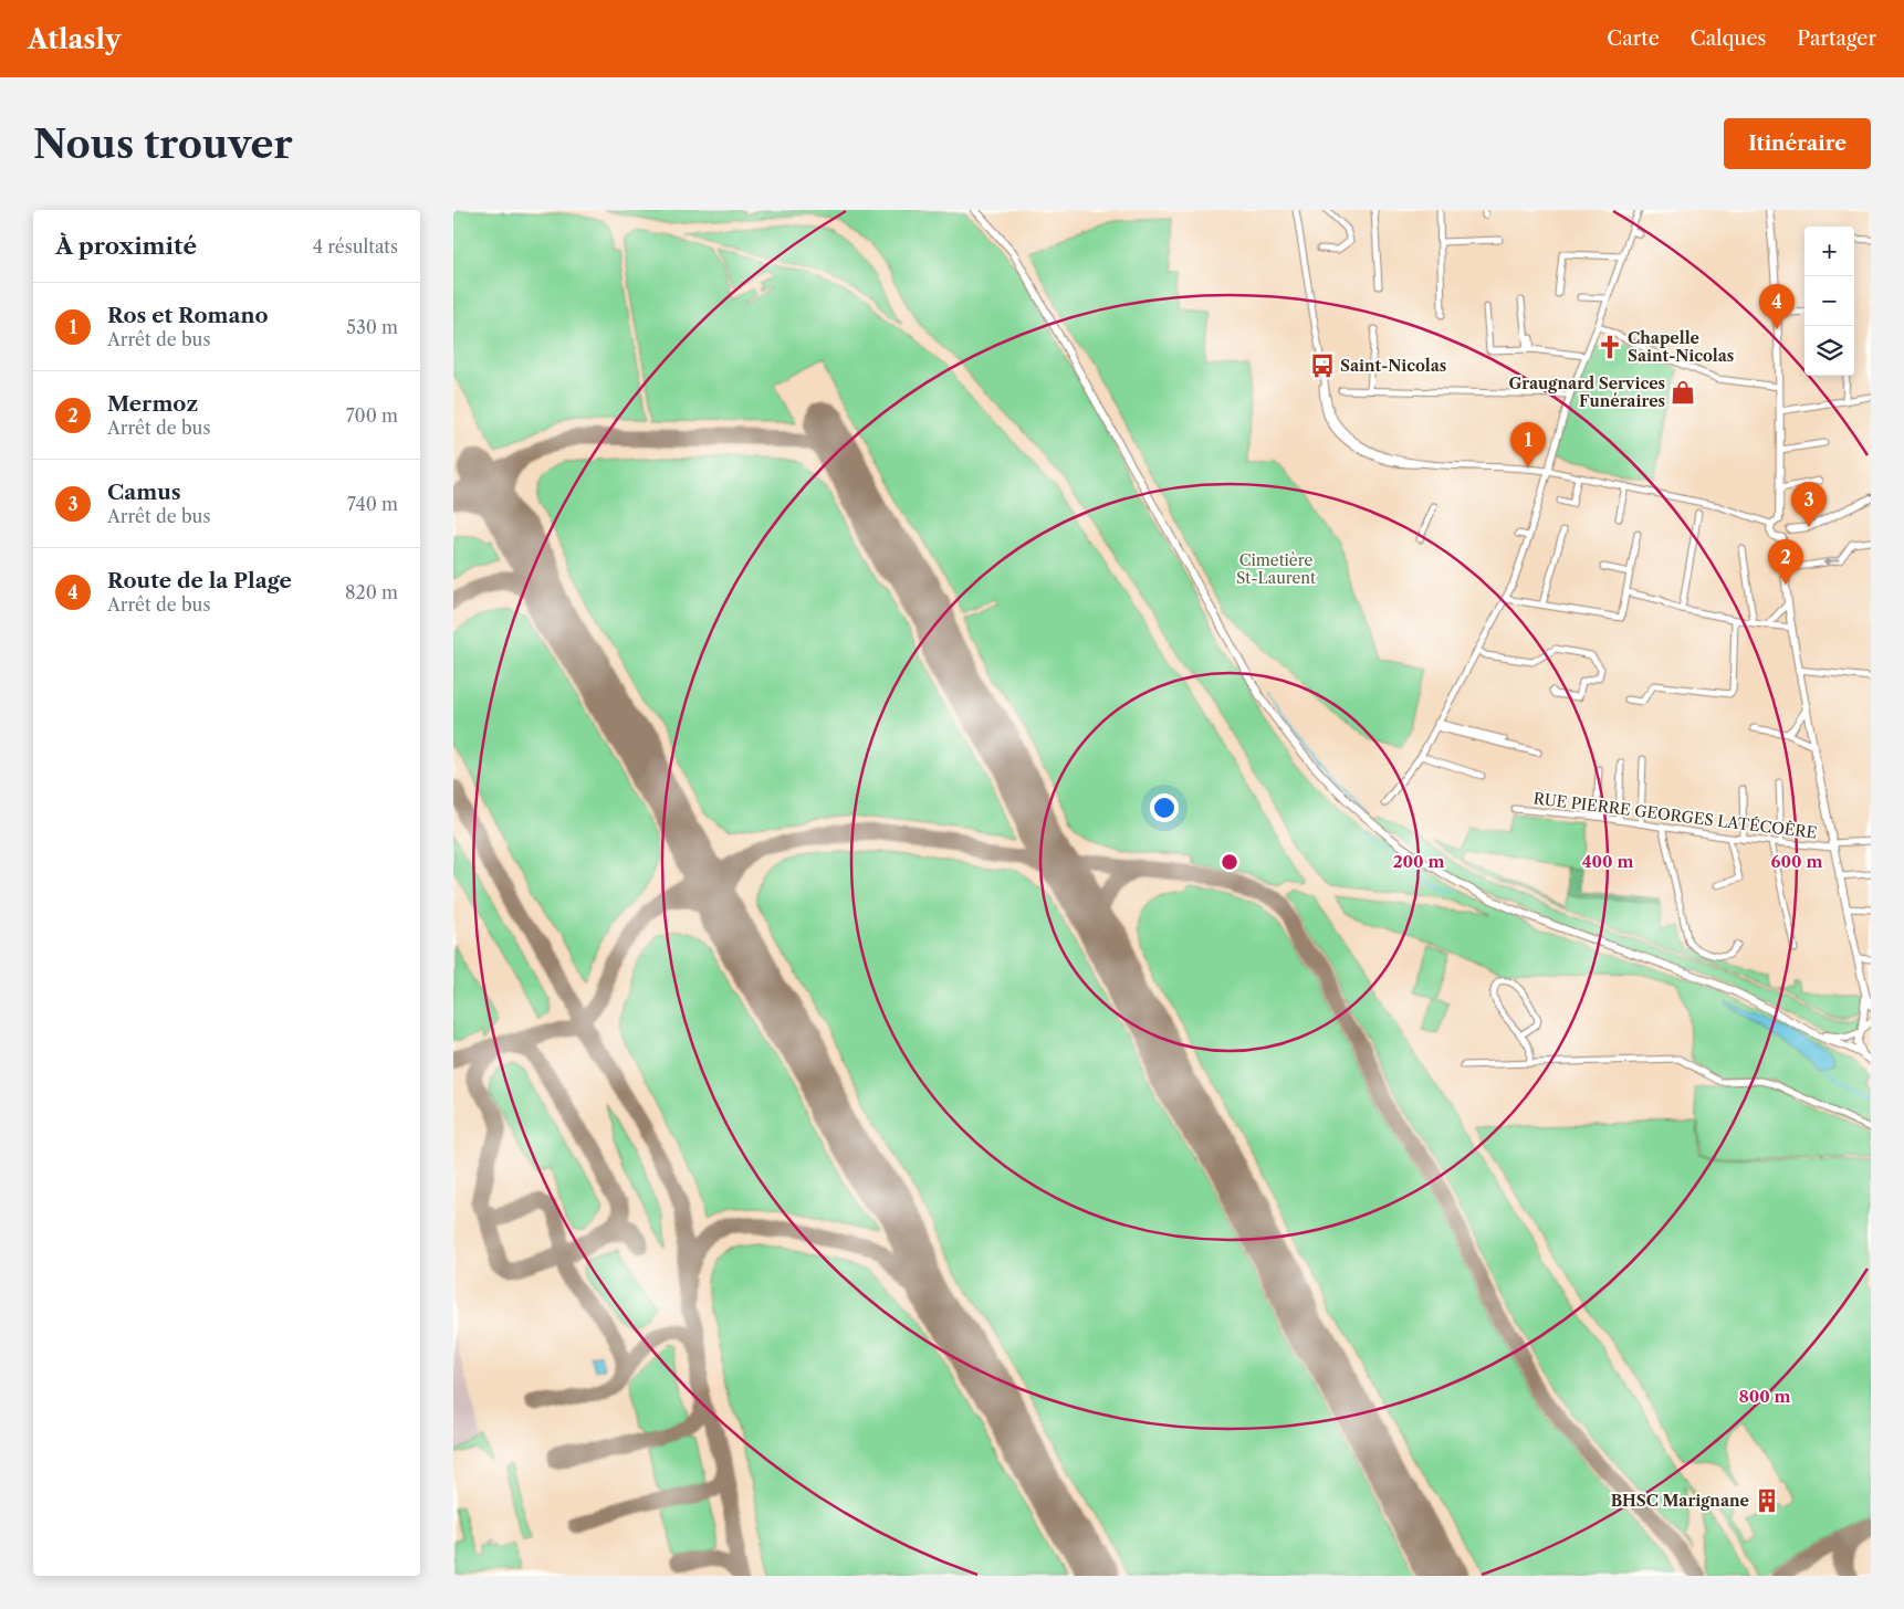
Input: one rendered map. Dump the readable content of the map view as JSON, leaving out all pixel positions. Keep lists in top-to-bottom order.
{
  "streets": {
    "street": ["RUE PIERRE GEORGES LATÉCOÈRE"]
  },
  "parks": ["Cimetière St-Laurent"],
  "places": {
    "church": ["Chapelle Saint-Nicolas"],
    "bus stop": ["Saint-Nicolas"],
    "shop": ["Graugnard Services Funéraires"],
    "building": ["BHSC Marignane"]
  },
  "page": {
    "header": "Atlasly",
    "nav": ["Carte", "Calques", "Partager"],
    "buttons": "Itinéraire",
    "title": "Nous trouver",
    "heading": ["À proximité", "4 résultats"],
    "map_buttons": ["+", "−"],
    "list": [
      {
        "mark": "1",
        "name": "Ros et Romano",
        "note": "Arrêt de bus",
        "value": "530 m"
      },
      {
        "mark": "2",
        "name": "Mermoz",
        "note": "Arrêt de bus",
        "value": "700 m"
      },
      {
        "mark": "3",
        "name": "Camus",
        "note": "Arrêt de bus",
        "value": "740 m"
      },
      {
        "mark": "4",
        "name": "Route de la Plage",
        "note": "Arrêt de bus",
        "value": "820 m"
      }
    ],
    "pins": [
      "4",
      "1",
      "3",
      "2"
    ]
  },
  "rings": [
    "200 m",
    "400 m",
    "600 m",
    "800 m"
  ]
}
